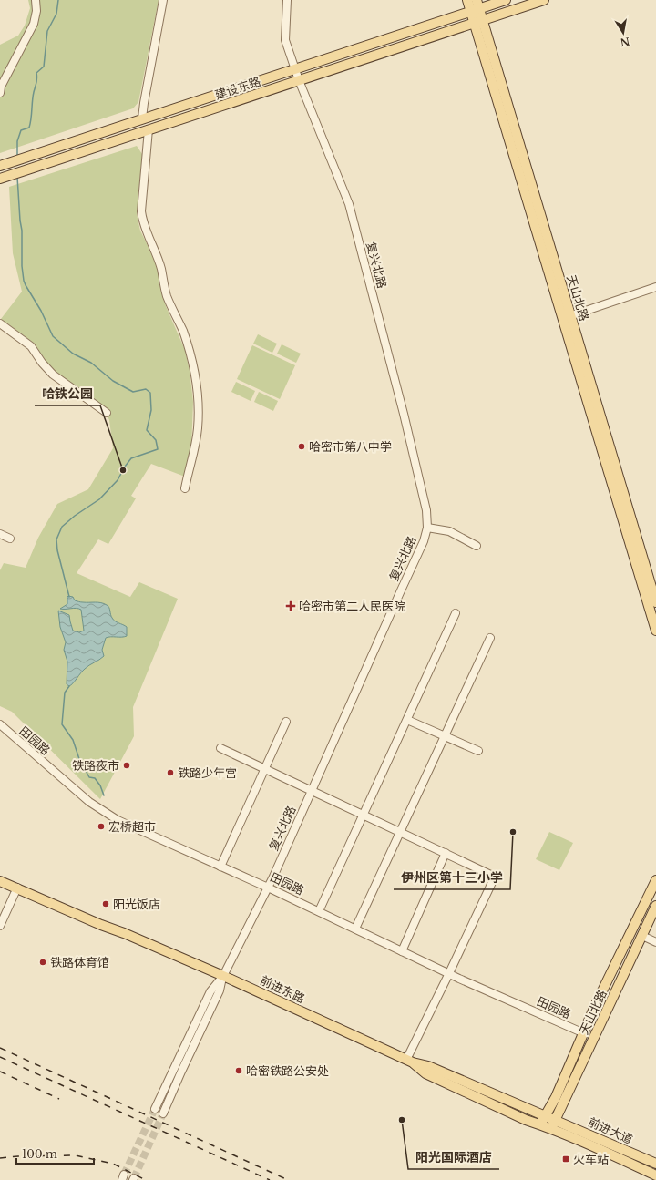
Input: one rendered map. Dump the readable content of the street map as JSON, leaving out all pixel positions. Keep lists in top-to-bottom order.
{
  "streets": {
    "main road": [
      "建设东路",
      "天山北路",
      "前进东路",
      "前进大道"
    ],
    "street": ["复兴北路", "田园路"]
  },
  "crossings": [
    ["建设东路", "复兴北路"],
    ["复兴北路", "田园路"],
    ["复兴北路", "前进东路"],
    ["天山北路", "前进东路"],
    ["天山北路", "前进大道"],
    ["前进东路", "前进大道"]
  ],
  "places": {
    "other": [
      "哈密市第八中学",
      "哈铁公园",
      "铁路夜市",
      "铁路少年宫",
      "宏桥超市",
      "伊州区第十三小学",
      "阳光饭店",
      "铁路体育馆",
      "哈密铁路公安处",
      "阳光国际酒店"
    ],
    "health": ["哈密市第二人民医院"],
    "transit": ["火车站"]
  },
  "scale_bar": "100 m",
  "north": "bottom"
}
